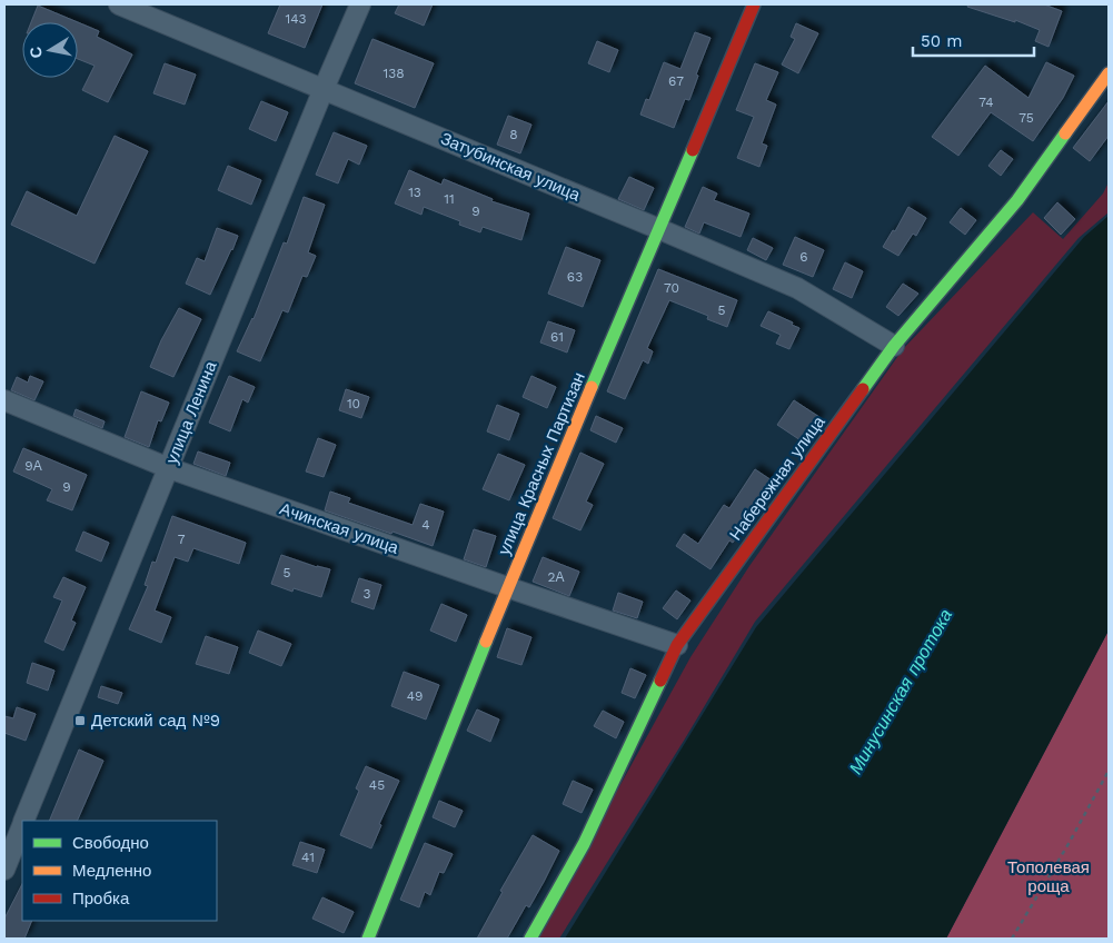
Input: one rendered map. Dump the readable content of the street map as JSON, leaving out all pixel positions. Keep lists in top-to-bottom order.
{
  "streets": {
    "street": [
      "Затубинская улица",
      "улица Ленина",
      "улица Красных Партизан",
      "Набережная улица",
      "Ачинская улица"
    ]
  },
  "crossings": [
    ["Затубинская улица", "улица Ленина"],
    ["Затубинская улица", "улица Красных Партизан"],
    ["Затубинская улица", "Набережная улица"],
    ["улица Ленина", "Ачинская улица"],
    ["улица Красных Партизан", "Ачинская улица"],
    ["Набережная улица", "Ачинская улица"]
  ],
  "water": ["Минусинская протока"],
  "parks": ["Тополевая роща"],
  "places": {
    "transit": ["Детский сад №9"]
  },
  "house_numbers": [
    "143",
    "138",
    "67",
    "74",
    "75",
    "8",
    "13",
    "11",
    "9",
    "6",
    "63",
    "70",
    "5",
    "61",
    "10",
    "9А",
    "9",
    "4",
    "7",
    "5",
    "2А",
    "3",
    "49",
    "45",
    "41"
  ],
  "legend": ["Свободно", "Медленно", "Пробка"],
  "scale_bar": "50 m",
  "north": "left"
}
